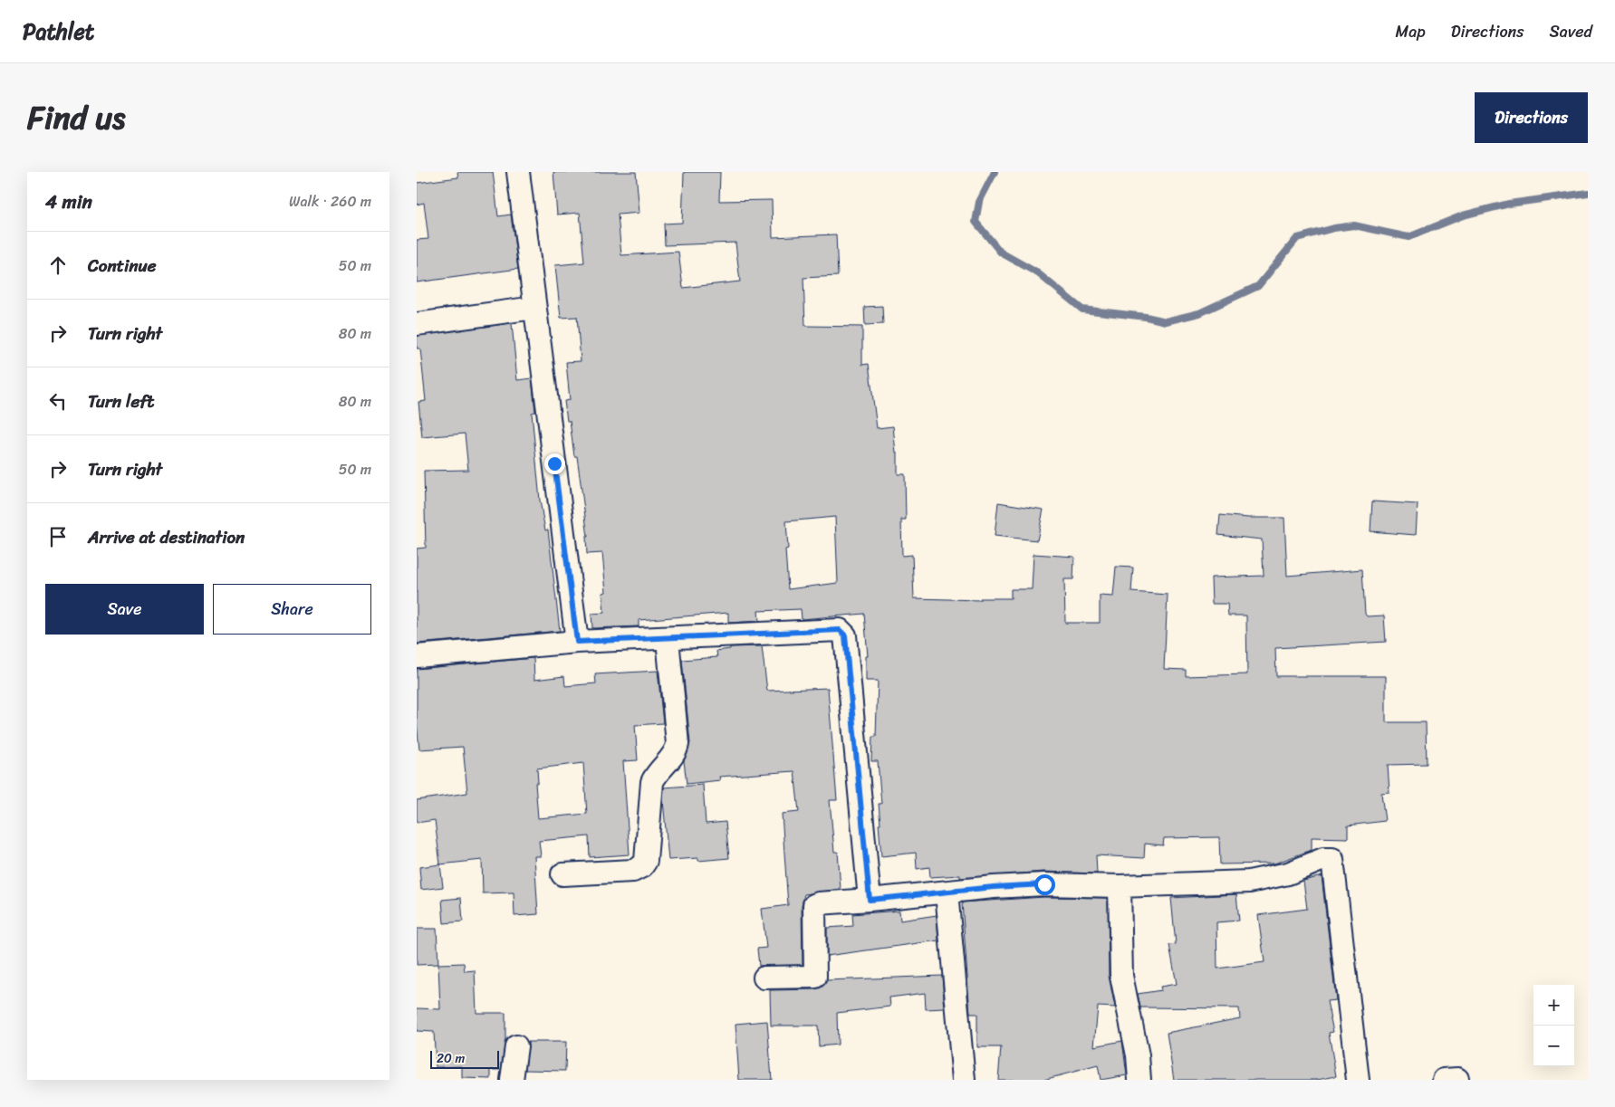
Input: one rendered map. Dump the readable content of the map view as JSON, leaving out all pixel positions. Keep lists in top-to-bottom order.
{
  "scale_bar": "20 m",
  "page": {
    "header": "Pathlet",
    "nav": ["Map", "Directions", "Saved"],
    "title": "Find us",
    "buttons": [
      "Directions",
      ["Save", "Share"]
    ],
    "heading": ["4 min", "Walk · 260 m"],
    "list": [
      ["Continue", "50 m"],
      ["Turn right", "80 m"],
      ["Turn left", "80 m"],
      ["Turn right", "50 m"],
      "Arrive at destination"
    ],
    "map_buttons": ["+", "−"],
    "scale": "20 m"
  }
}
